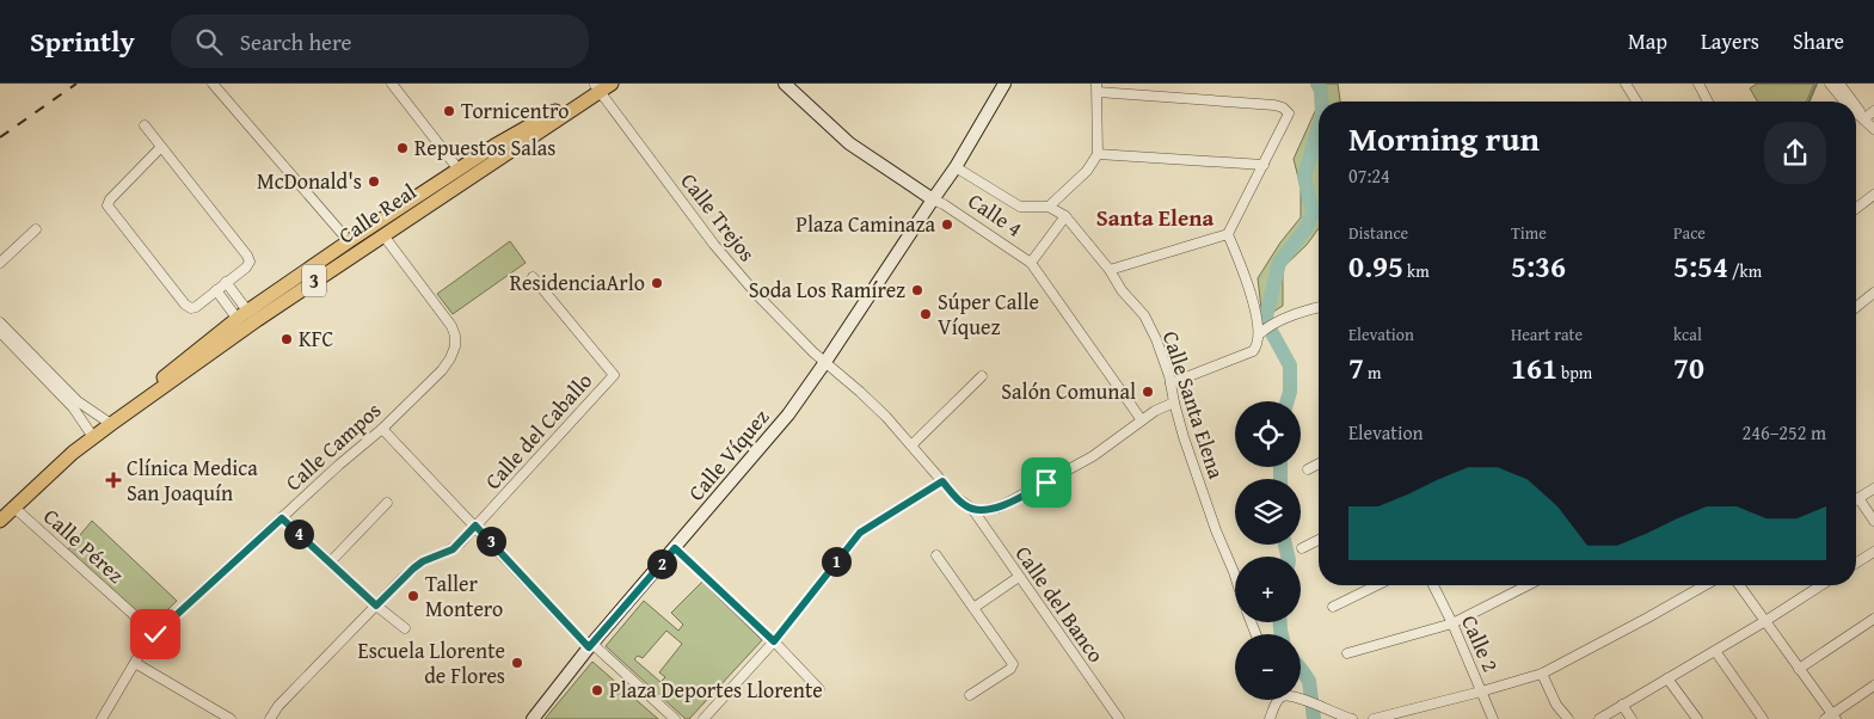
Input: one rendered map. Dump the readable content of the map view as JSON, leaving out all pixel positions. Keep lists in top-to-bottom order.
{
  "streets": {
    "main road": [
      "Calle Real",
      "Calle 4",
      "3",
      "Calle Víquez"
    ],
    "street": [
      "Calle Trejos",
      "Calle Santa Elena",
      "Calle del Caballo",
      "Calle Campos",
      "Calle Pérez",
      "Calle del Banco",
      "Calle 2"
    ]
  },
  "crossings": [
    ["Calle Real", "Calle Trejos"],
    ["Calle Real", "Calle Campos"],
    ["Calle Real", "Calle Pérez"],
    ["Calle 4", "Calle Víquez"],
    ["Calle Trejos", "Calle Víquez"],
    ["Calle Trejos", "Calle del Banco"],
    ["Calle Santa Elena", "Calle Víquez"],
    ["Calle Campos", "Calle Pérez"]
  ],
  "districts": ["Santa Elena"],
  "places": {
    "other": [
      "Tornicentro",
      "Repuestos Salas",
      "McDonald's",
      "Plaza Caminaza",
      "ResidenciaArlo",
      "Soda Los Ramírez",
      "Súper Calle Víquez",
      "KFC",
      "Salón Comunal",
      "Taller Montero",
      "Escuela Llorente de Flores",
      "Plaza Deportes Llorente"
    ],
    "health": ["Clínica Medica San Joaquín"]
  },
  "page": {
    "header": "Sprintly",
    "search": "Search here",
    "nav": ["Map", "Layers", "Share"],
    "heading": ["Morning run", "07:24"],
    "stats": [
      ["Distance", "0.95 km"],
      ["Time", "5:36"],
      ["Pace", "5:54 /km"],
      ["Elevation", "7 m"],
      ["Heart rate", "161 bpm"],
      ["kcal", "70"]
    ],
    "map_buttons": ["+", "−"],
    "chart": ["Elevation", "246–252 m"],
    "pins": [
      "4",
      "3",
      "1",
      "2"
    ]
  }
}
